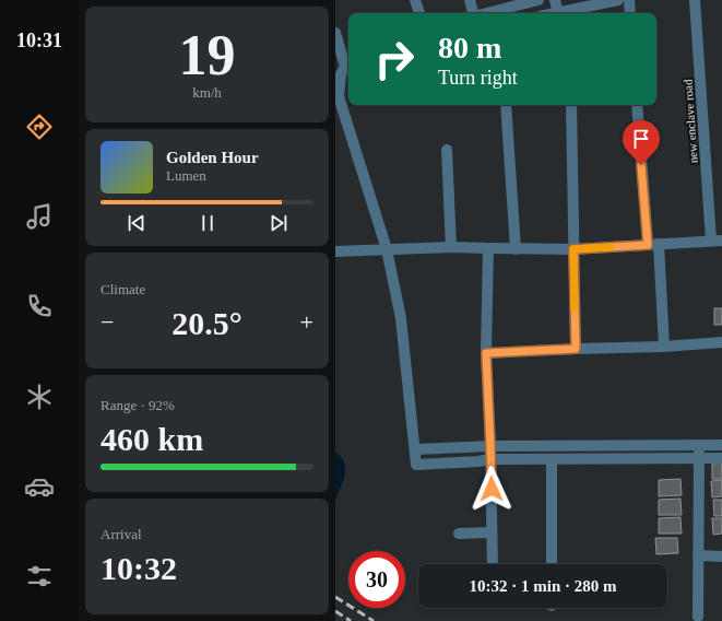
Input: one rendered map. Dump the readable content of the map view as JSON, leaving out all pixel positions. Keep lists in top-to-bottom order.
{
  "streets": {
    "street": ["new enclave road"]
  },
  "page": {
    "tabs": "10:31",
    "tile": [
      ["19", "km/h"],
      "Climate",
      ["Range · 92%", "460 km"],
      ["Arrival", "10:32"]
    ],
    "turn": ["80 m", "Turn right"],
    "song": ["Golden Hour", "Lumen"],
    "heat": ["−", "20.5°", "+"],
    "limit": "30",
    "trip": "10:32 · 1 min · 280 m"
  }
}
